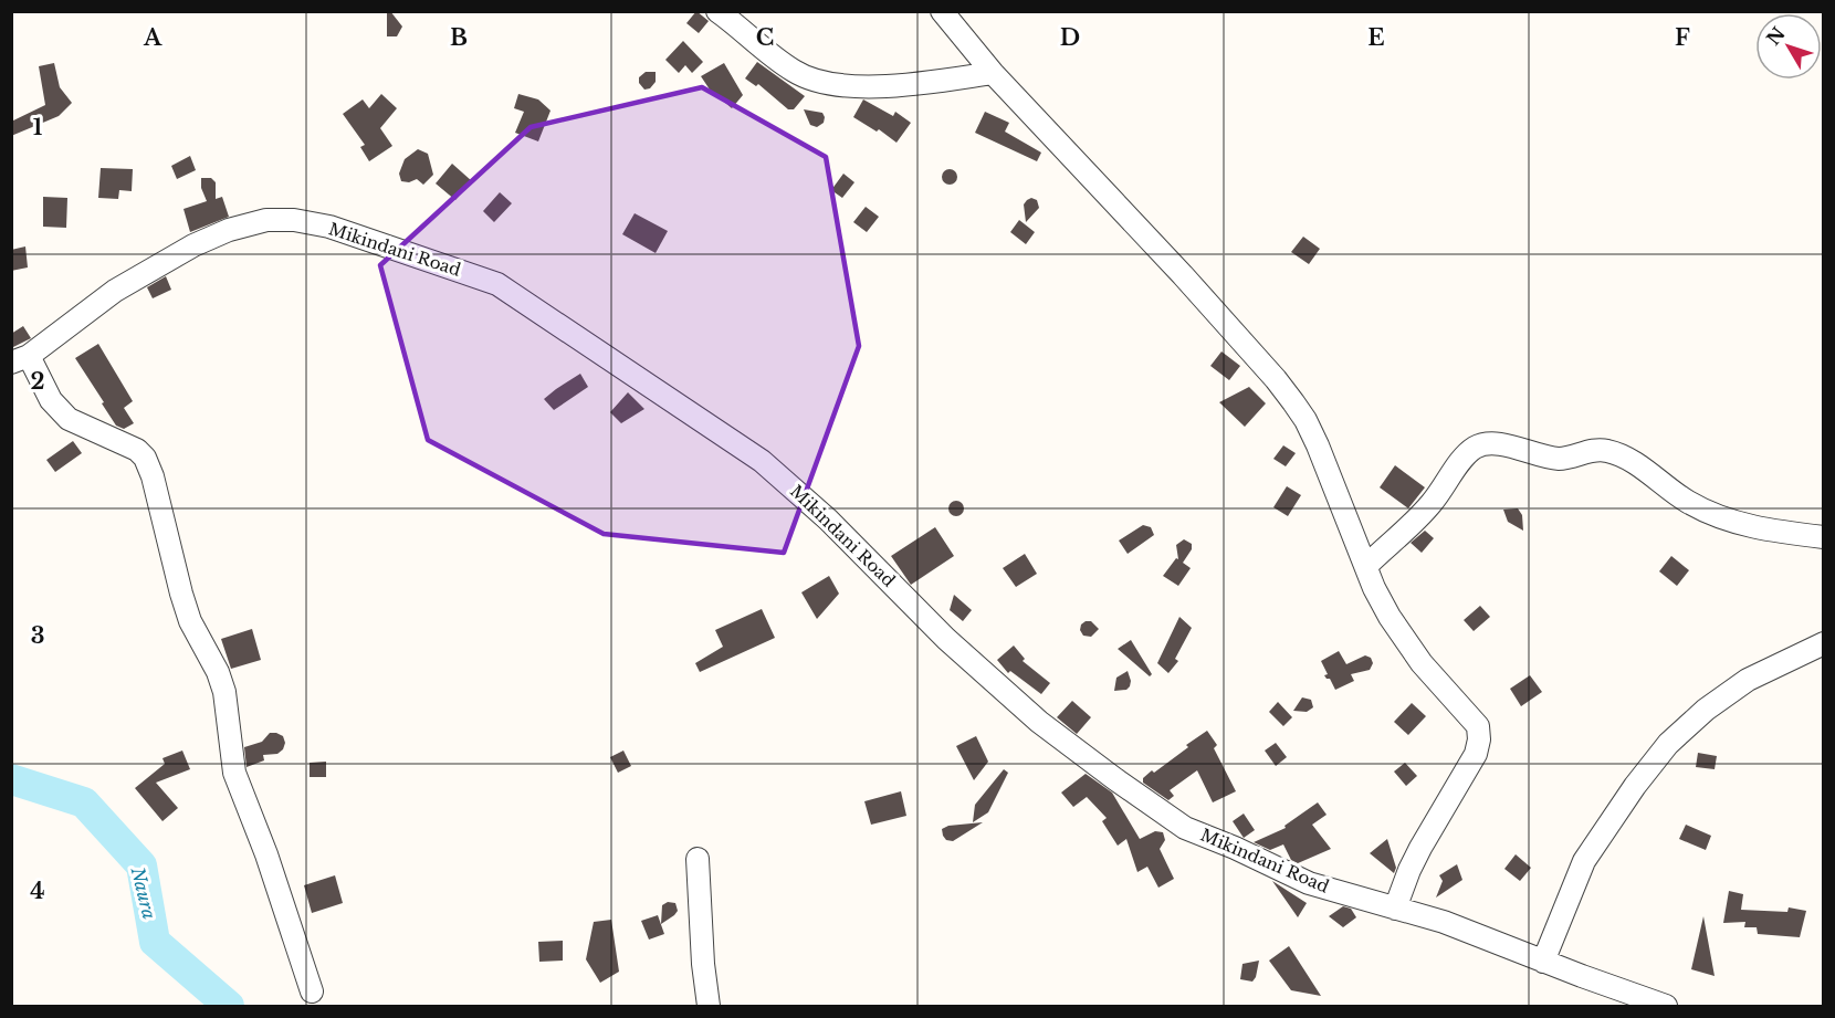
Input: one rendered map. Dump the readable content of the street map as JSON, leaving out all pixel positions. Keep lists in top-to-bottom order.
{
  "streets": {
    "street": ["Mikindani Road"]
  },
  "water": ["Naura"],
  "north": "top left",
  "grid": {
    "columns": [
      "A",
      "B",
      "C",
      "D",
      "E",
      "F"
    ],
    "rows": [
      "1",
      "2",
      "3",
      "4"
    ]
  }
}
